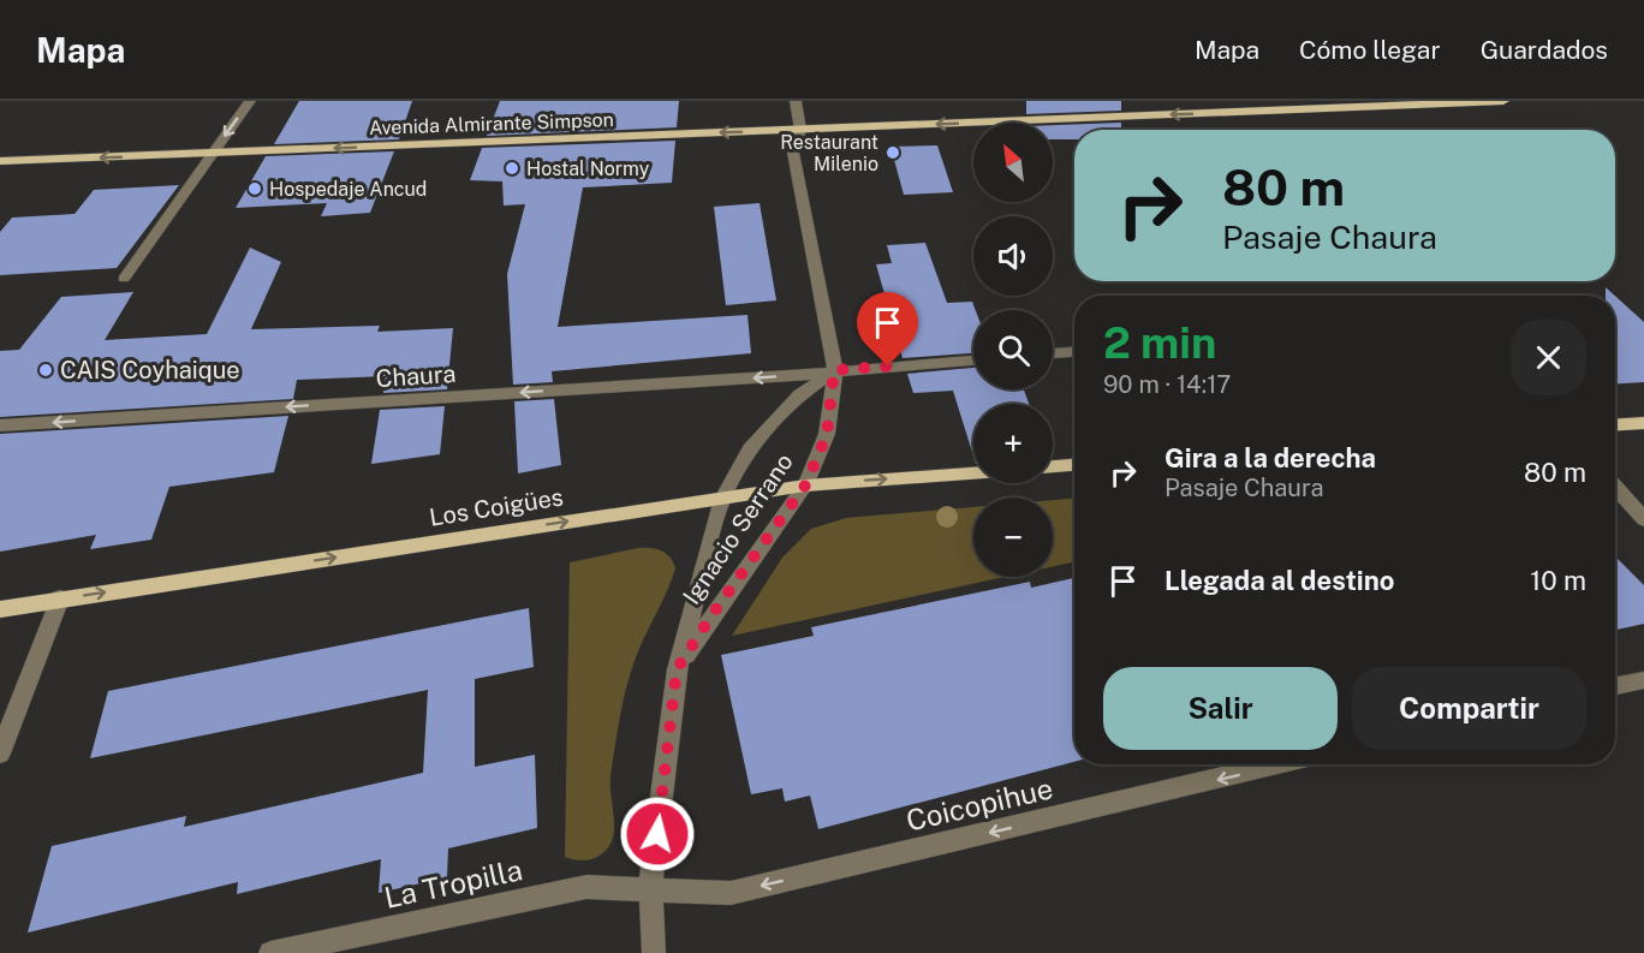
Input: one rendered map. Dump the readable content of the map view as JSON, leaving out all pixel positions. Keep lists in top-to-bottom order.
{
  "streets": {
    "main road": ["Avenida Almirante Simpson", "Los Coigües"],
    "street": [
      "Chaura",
      "Ignacio Serrano",
      "Coicopihue",
      "La Tropilla"
    ]
  },
  "crossings": [
    ["Avenida Almirante Simpson", "Ignacio Serrano"],
    ["Chaura", "Ignacio Serrano"],
    ["Los Coigües", "Ignacio Serrano"],
    ["Ignacio Serrano", "Coicopihue"],
    ["Ignacio Serrano", "La Tropilla"],
    ["Coicopihue", "La Tropilla"]
  ],
  "one_way": [
    "Avenida Almirante Simpson",
    "Chaura",
    "Los Coigües",
    "Coicopihue"
  ],
  "places": [
    "Restaurant Milenio",
    "Hostal Normy",
    "Hospedaje Ancud",
    "CAIS Coyhaique"
  ],
  "north": "top left",
  "page": {
    "header": "Mapa",
    "nav": ["Mapa", "Cómo llegar", "Guardados"],
    "map_buttons": ["+", "−"],
    "turn": ["80 m", "Pasaje Chaura"],
    "heading": ["2 min", "90 m · 14:17"],
    "list": [
      {
        "name": "Gira a la derecha",
        "note": "Pasaje Chaura",
        "value": "80 m"
      },
      {
        "name": "Llegada al destino",
        "value": "10 m"
      }
    ],
    "buttons": ["Salir", "Compartir"]
  }
}
